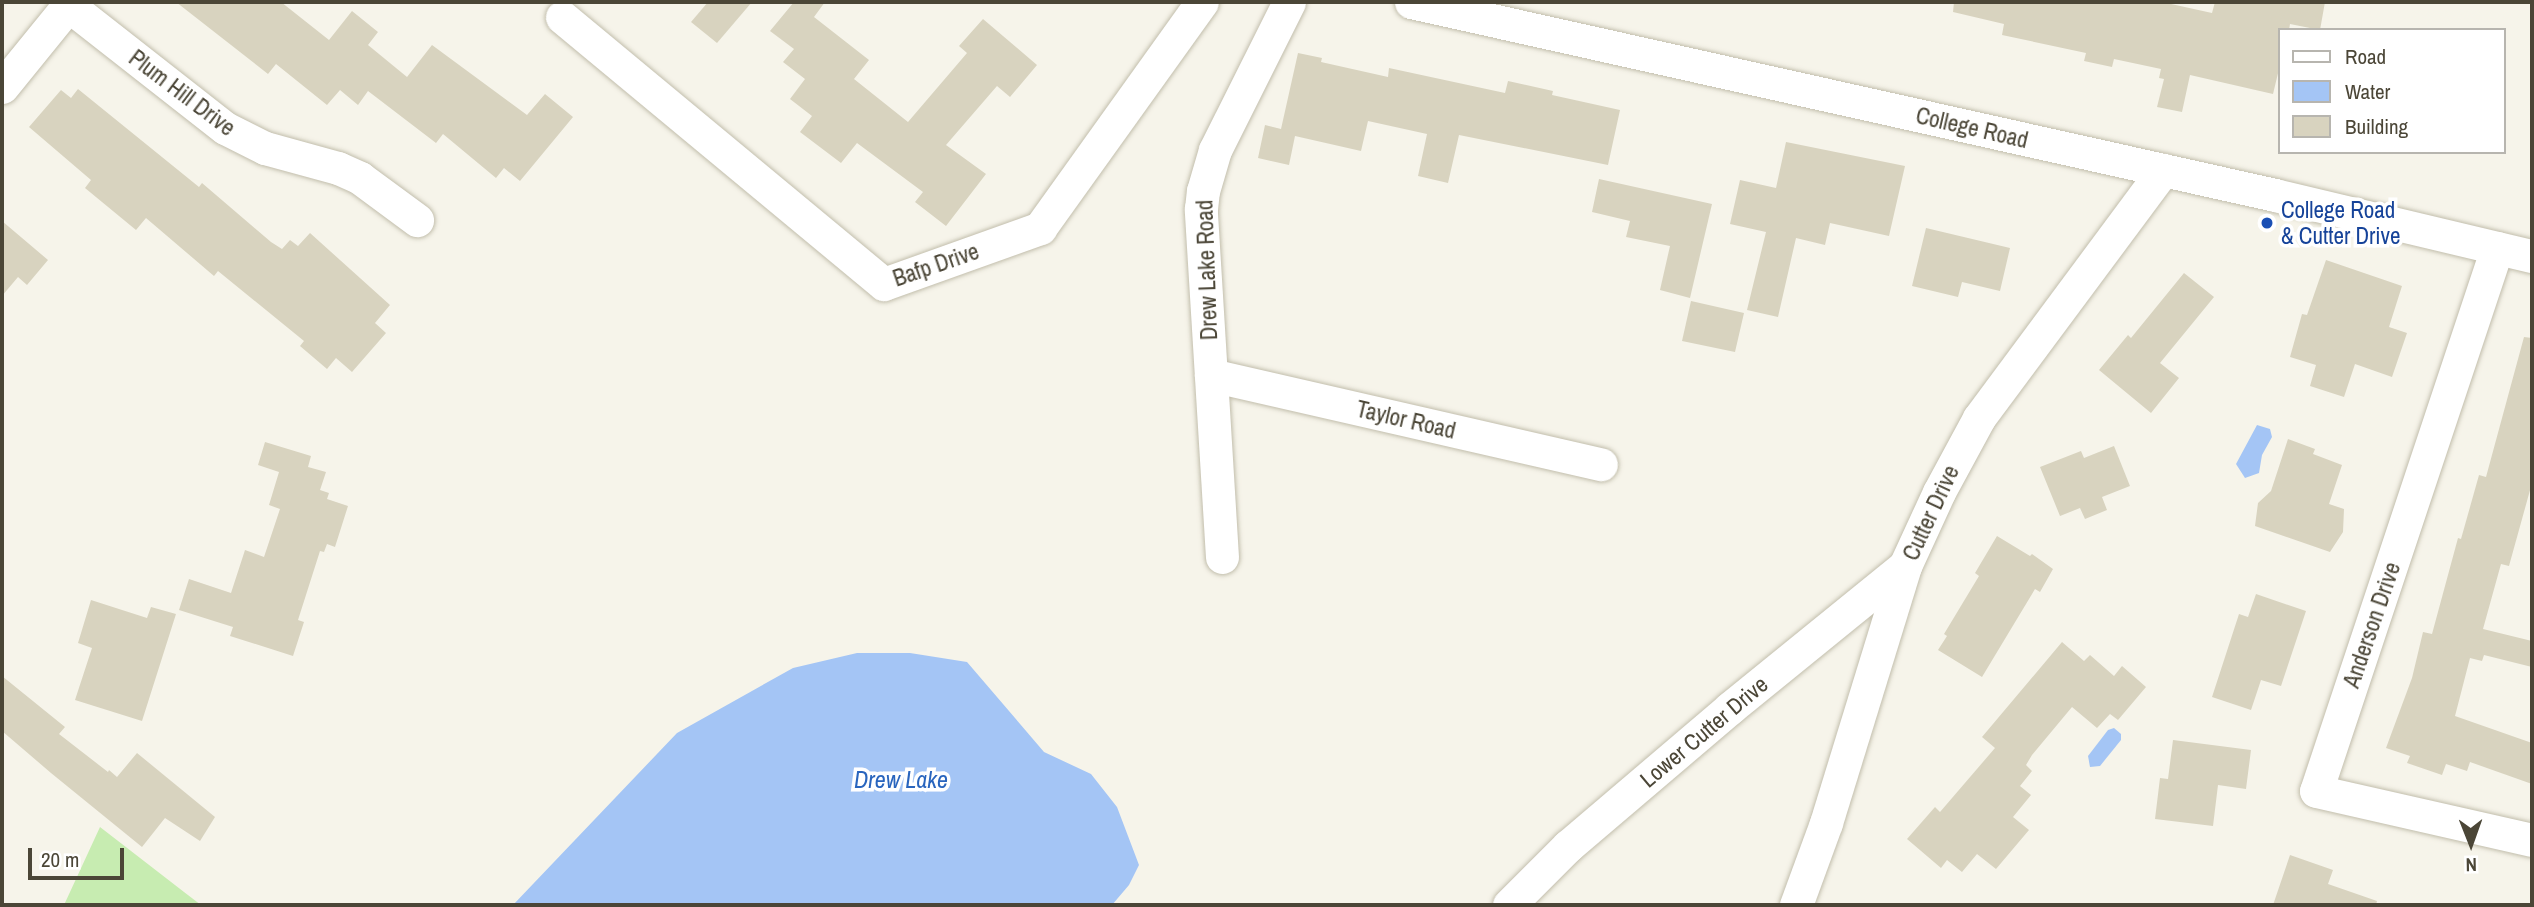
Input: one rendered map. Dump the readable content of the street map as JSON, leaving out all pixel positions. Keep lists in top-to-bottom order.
{
  "streets": {
    "street": [
      "Plum Hill Drive",
      "College Road",
      "Bafp Drive",
      "Drew Lake Road",
      "Taylor Road",
      "Cutter Drive",
      "Anderson Drive",
      "Lower Cutter Drive"
    ]
  },
  "crossings": [
    ["College Road", "Cutter Drive"],
    ["College Road", "Anderson Drive"],
    ["Drew Lake Road", "Taylor Road"],
    ["Cutter Drive", "Lower Cutter Drive"]
  ],
  "water": ["Drew Lake"],
  "places": ["College Road & Cutter Drive"],
  "legend": ["Road", "Water", "Building"],
  "scale_bar": "20 m",
  "north": "bottom"
}
